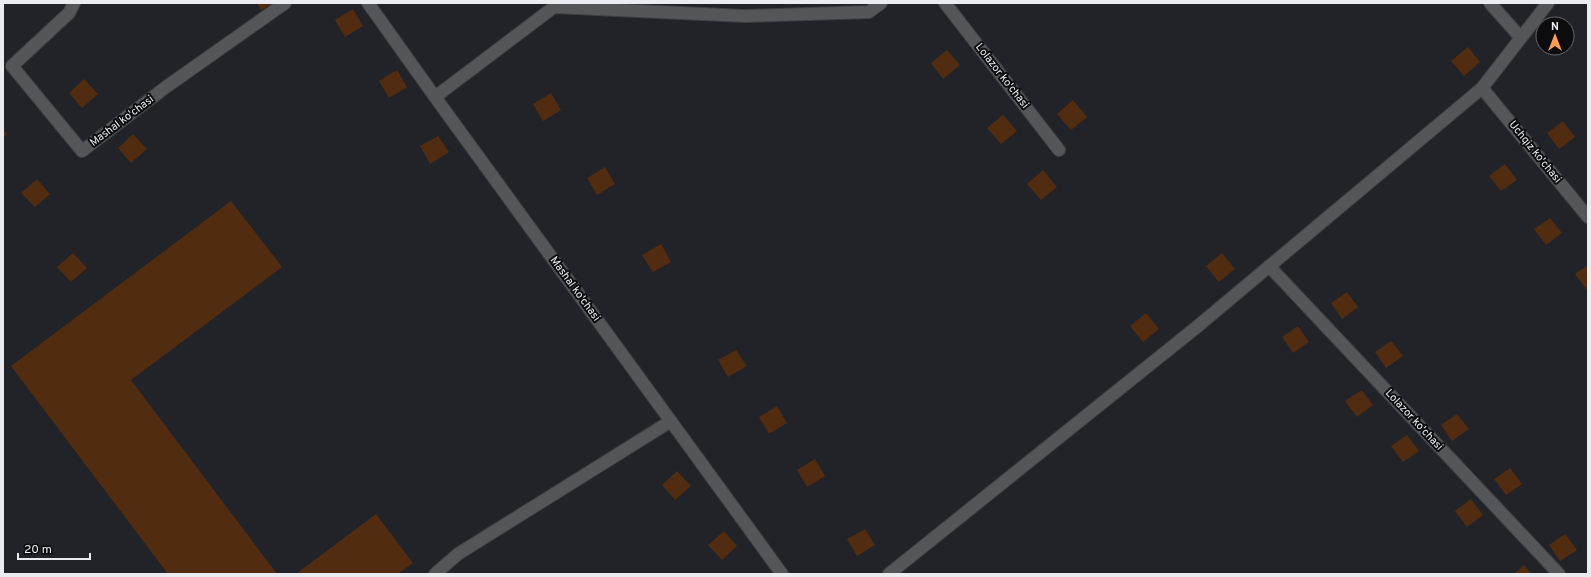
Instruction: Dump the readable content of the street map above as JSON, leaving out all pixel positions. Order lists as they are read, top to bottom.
{
  "streets": {
    "street": ["Lolazor ko'chasi", "Mashal ko'chasi", "Uchqiz ko'chasi"]
  },
  "scale_bar": "20 m",
  "north": "top"
}
